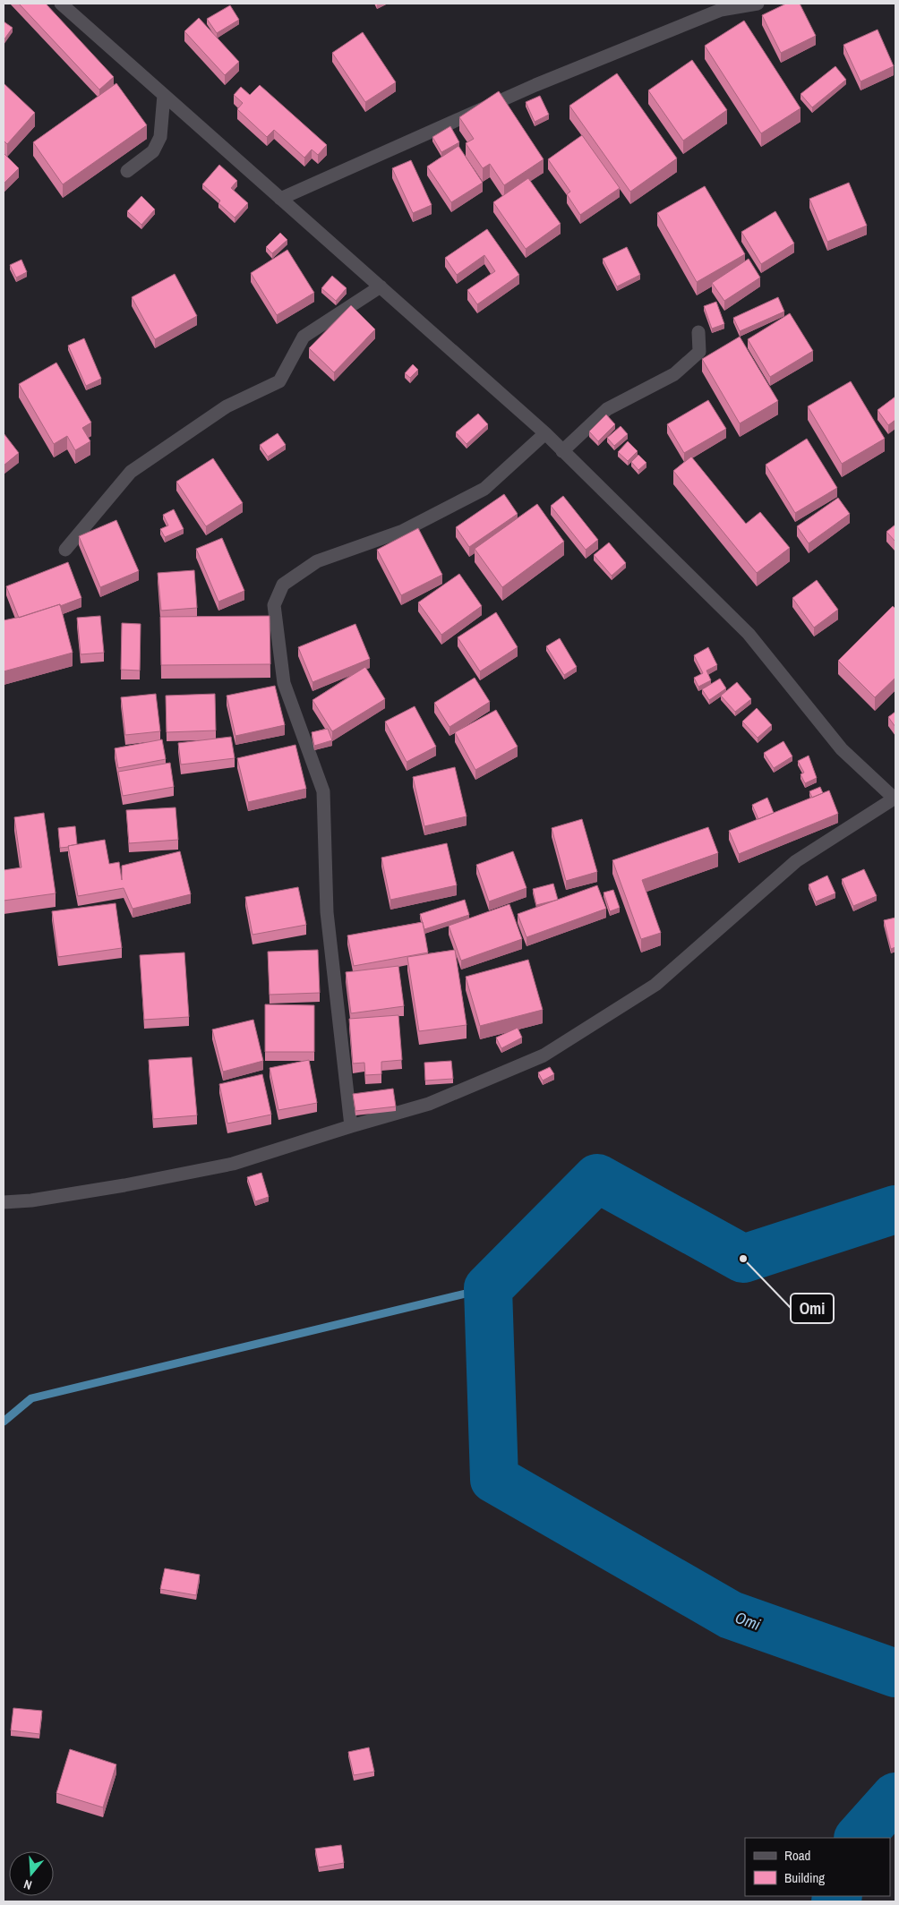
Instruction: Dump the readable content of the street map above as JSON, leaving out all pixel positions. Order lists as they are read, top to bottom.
{
  "water": ["Omi"],
  "places": ["Omi"],
  "legend": ["Road", "Building"],
  "north": "bottom"
}
